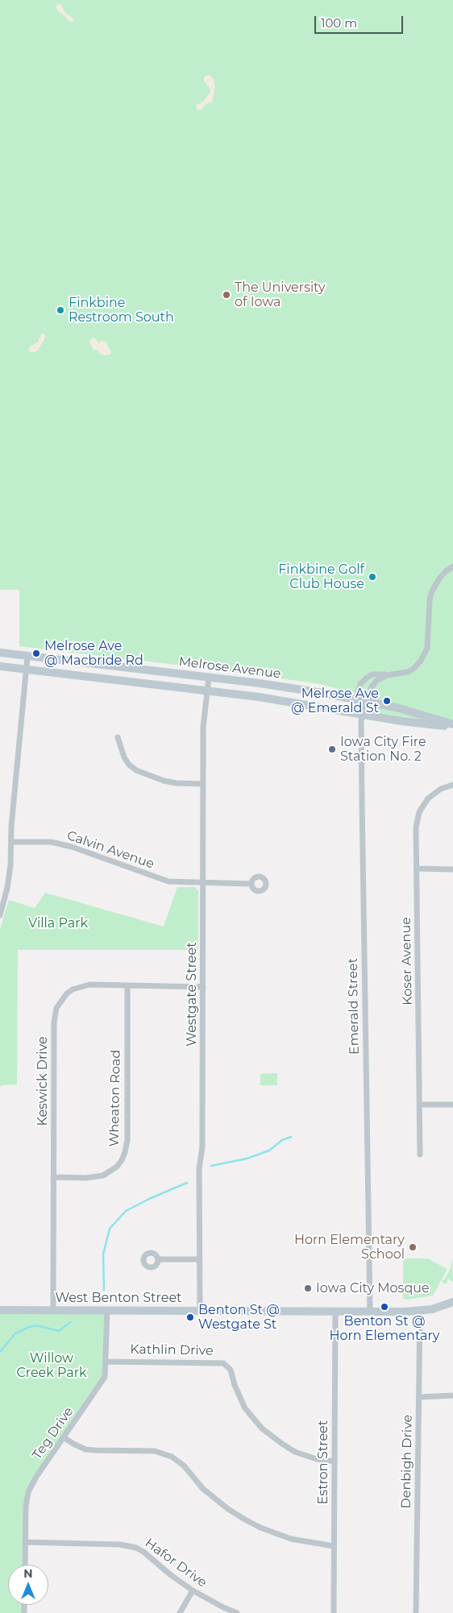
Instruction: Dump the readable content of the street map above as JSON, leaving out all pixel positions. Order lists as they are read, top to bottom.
{
  "streets": {
    "main road": ["Melrose Avenue", "West Benton Street"],
    "street": [
      "Calvin Avenue",
      "Koser Avenue",
      "Westgate Street",
      "Emerald Street",
      "Keswick Drive",
      "Wheaton Road",
      "Kathlin Drive",
      "Teg Drive",
      "Denbigh Drive",
      "Estron Street",
      "Hafor Drive"
    ]
  },
  "crossings": [
    ["Melrose Avenue", "Westgate Street"],
    ["Melrose Avenue", "Emerald Street"],
    ["Calvin Avenue", "Westgate Street"],
    ["Westgate Street", "Keswick Drive"],
    ["Westgate Street", "West Benton Street"],
    ["Emerald Street", "West Benton Street"],
    ["Keswick Drive", "Wheaton Road"],
    ["Keswick Drive", "West Benton Street"],
    ["West Benton Street", "Teg Drive"],
    ["West Benton Street", "Denbigh Drive"],
    ["West Benton Street", "Estron Street"],
    ["Kathlin Drive", "Teg Drive"],
    ["Kathlin Drive", "Estron Street"],
    ["Teg Drive", "Hafor Drive"]
  ],
  "parks": ["Villa Park", "Willow Creek Park"],
  "places": [
    "The University of Iowa",
    "Finkbine Restroom South",
    "Finkbine Golf Club House",
    "Melrose Ave @ Macbride Rd",
    "Melrose Ave @ Emerald St",
    "Iowa City Fire Station No. 2",
    "Horn Elementary School",
    "Iowa City Mosque",
    "Benton St @ Horn Elementary",
    "Benton St @ Westgate St"
  ],
  "scale_bar": "100 m",
  "north": "top"
}
